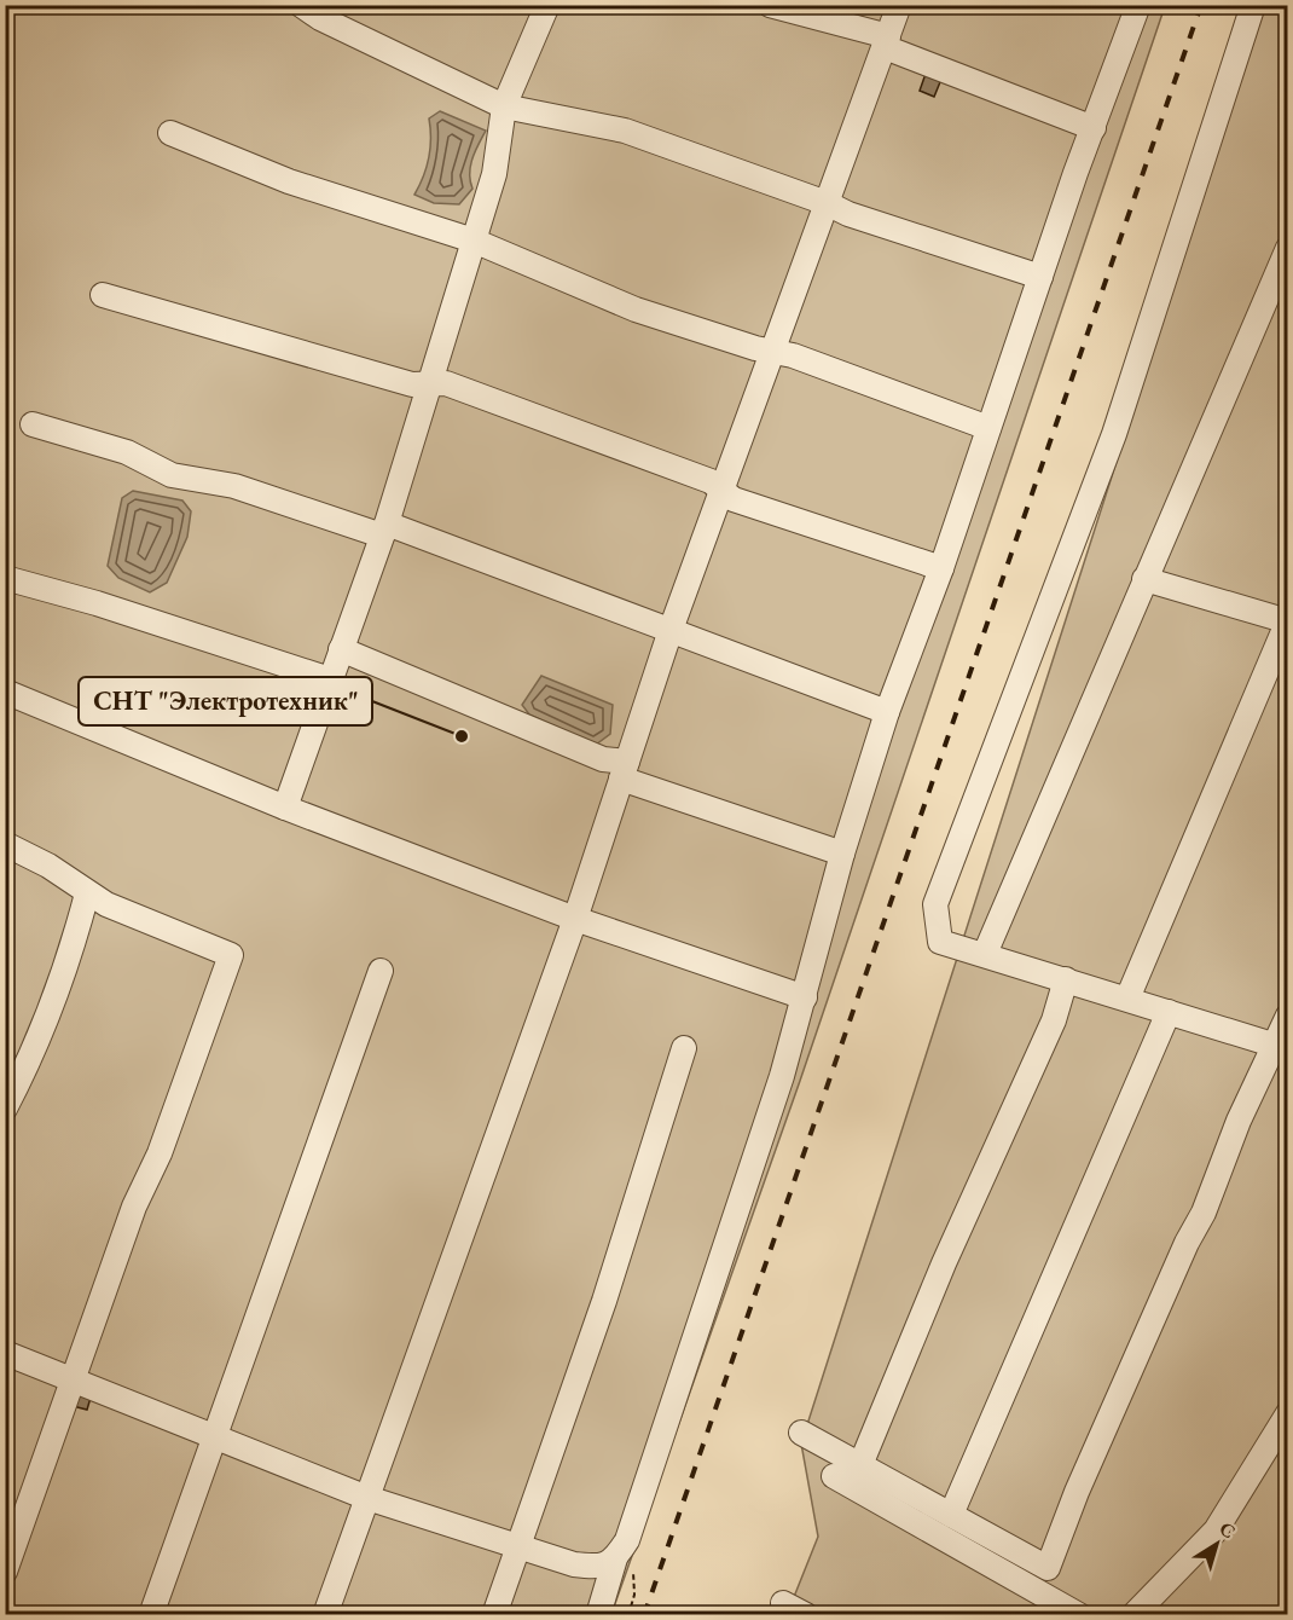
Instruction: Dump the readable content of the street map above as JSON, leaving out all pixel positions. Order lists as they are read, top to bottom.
{
  "places": ["СНТ \"Электротехник\""],
  "north": "top right"
}
